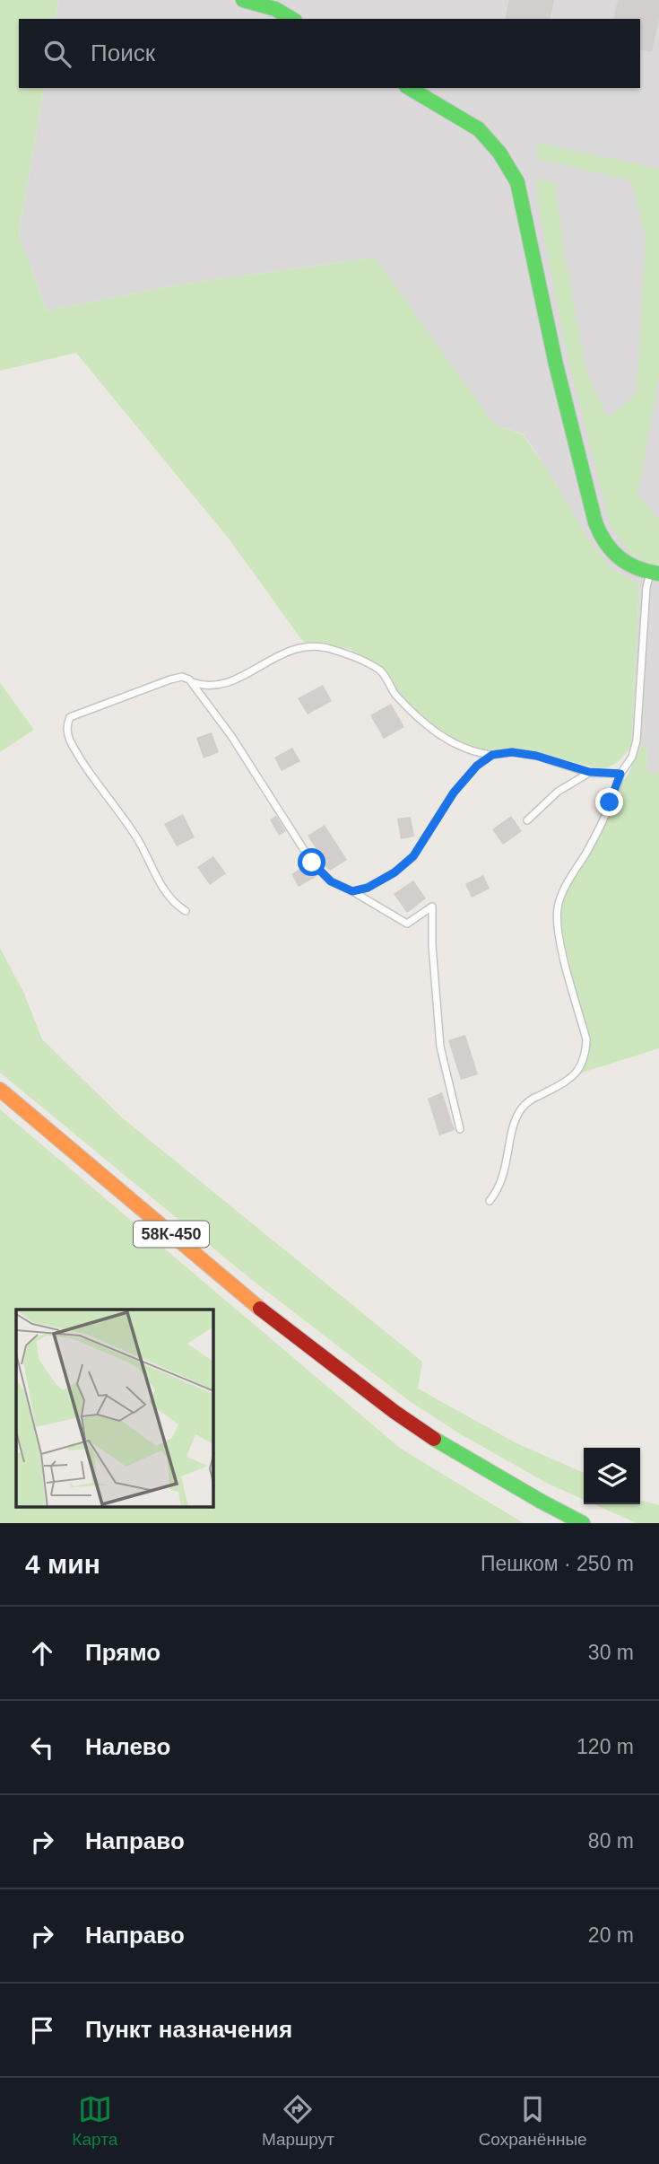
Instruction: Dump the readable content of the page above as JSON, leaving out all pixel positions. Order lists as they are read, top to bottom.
{
  "streets": {
    "main road": ["58К-450"]
  },
  "page": {
    "search": "Поиск",
    "heading": ["4 мин", "Пешком · 250 m"],
    "list": [
      ["Прямо", "30 m"],
      ["Налево", "120 m"],
      ["Направо", "80 m"],
      ["Направо", "20 m"],
      "Пункт назначения"
    ],
    "nav": ["Карта", "Маршрут", "Сохранённые"]
  }
}
